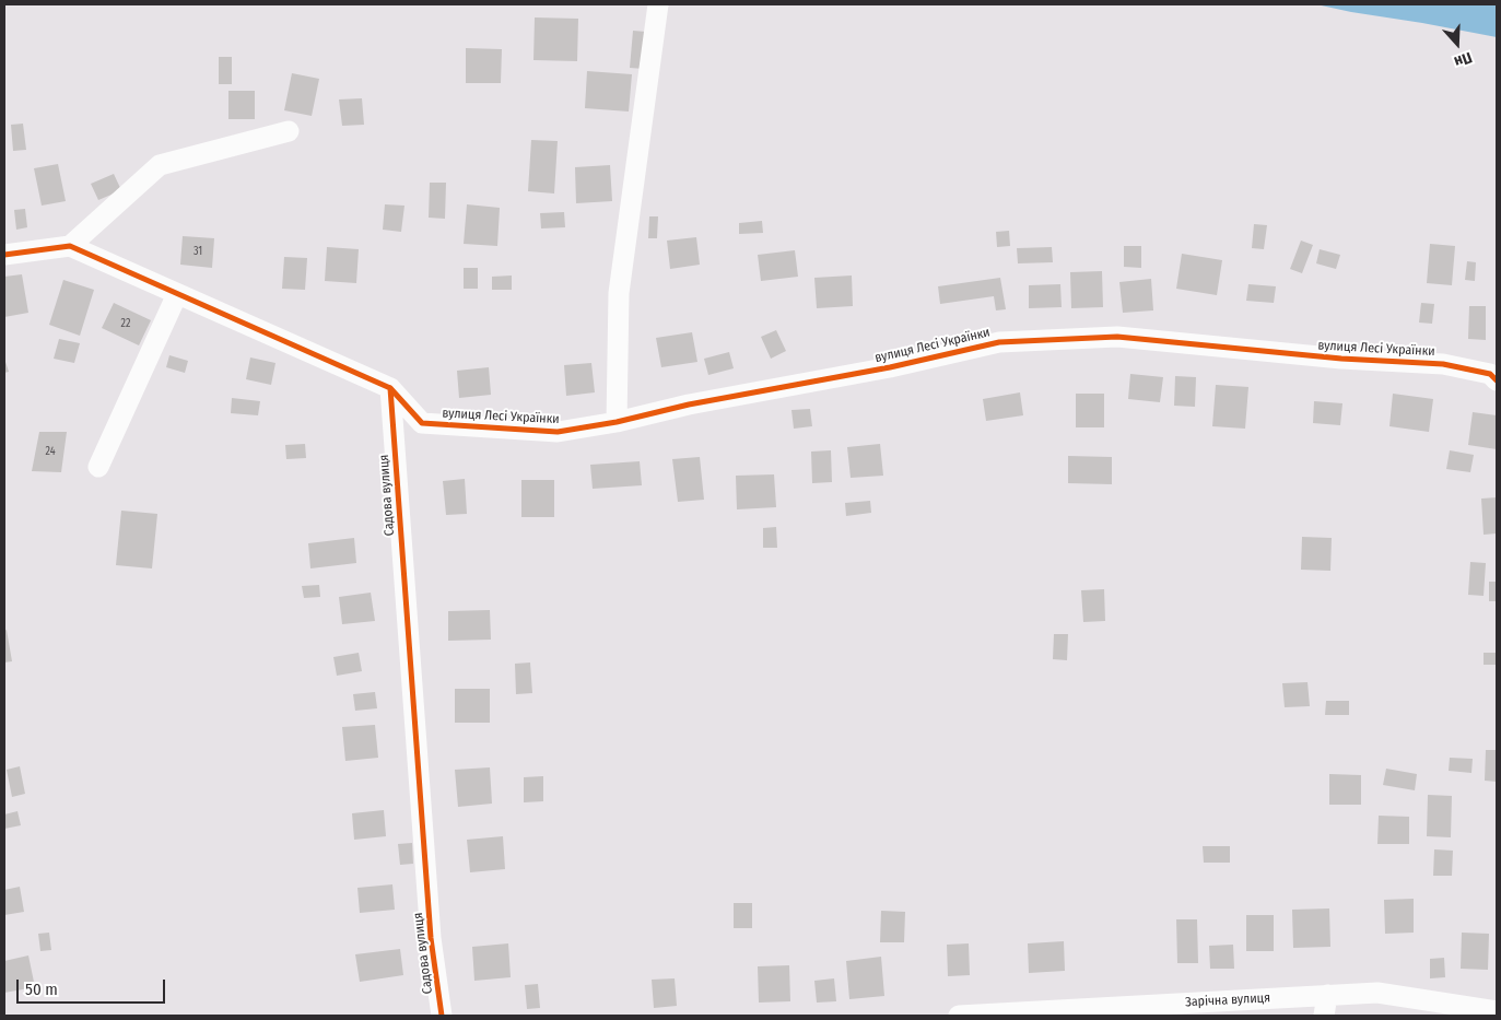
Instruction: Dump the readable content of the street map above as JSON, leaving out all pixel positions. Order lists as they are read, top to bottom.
{
  "streets": {
    "street": ["вулиця Лесі Українки", "Садова вулиця", "Зарічна вулиця"]
  },
  "crossings": [
    ["вулиця Лесі Українки", "Садова вулиця"]
  ],
  "house_numbers": ["31", "22", "24"],
  "scale_bar": "50 m",
  "north": "bottom"
}
